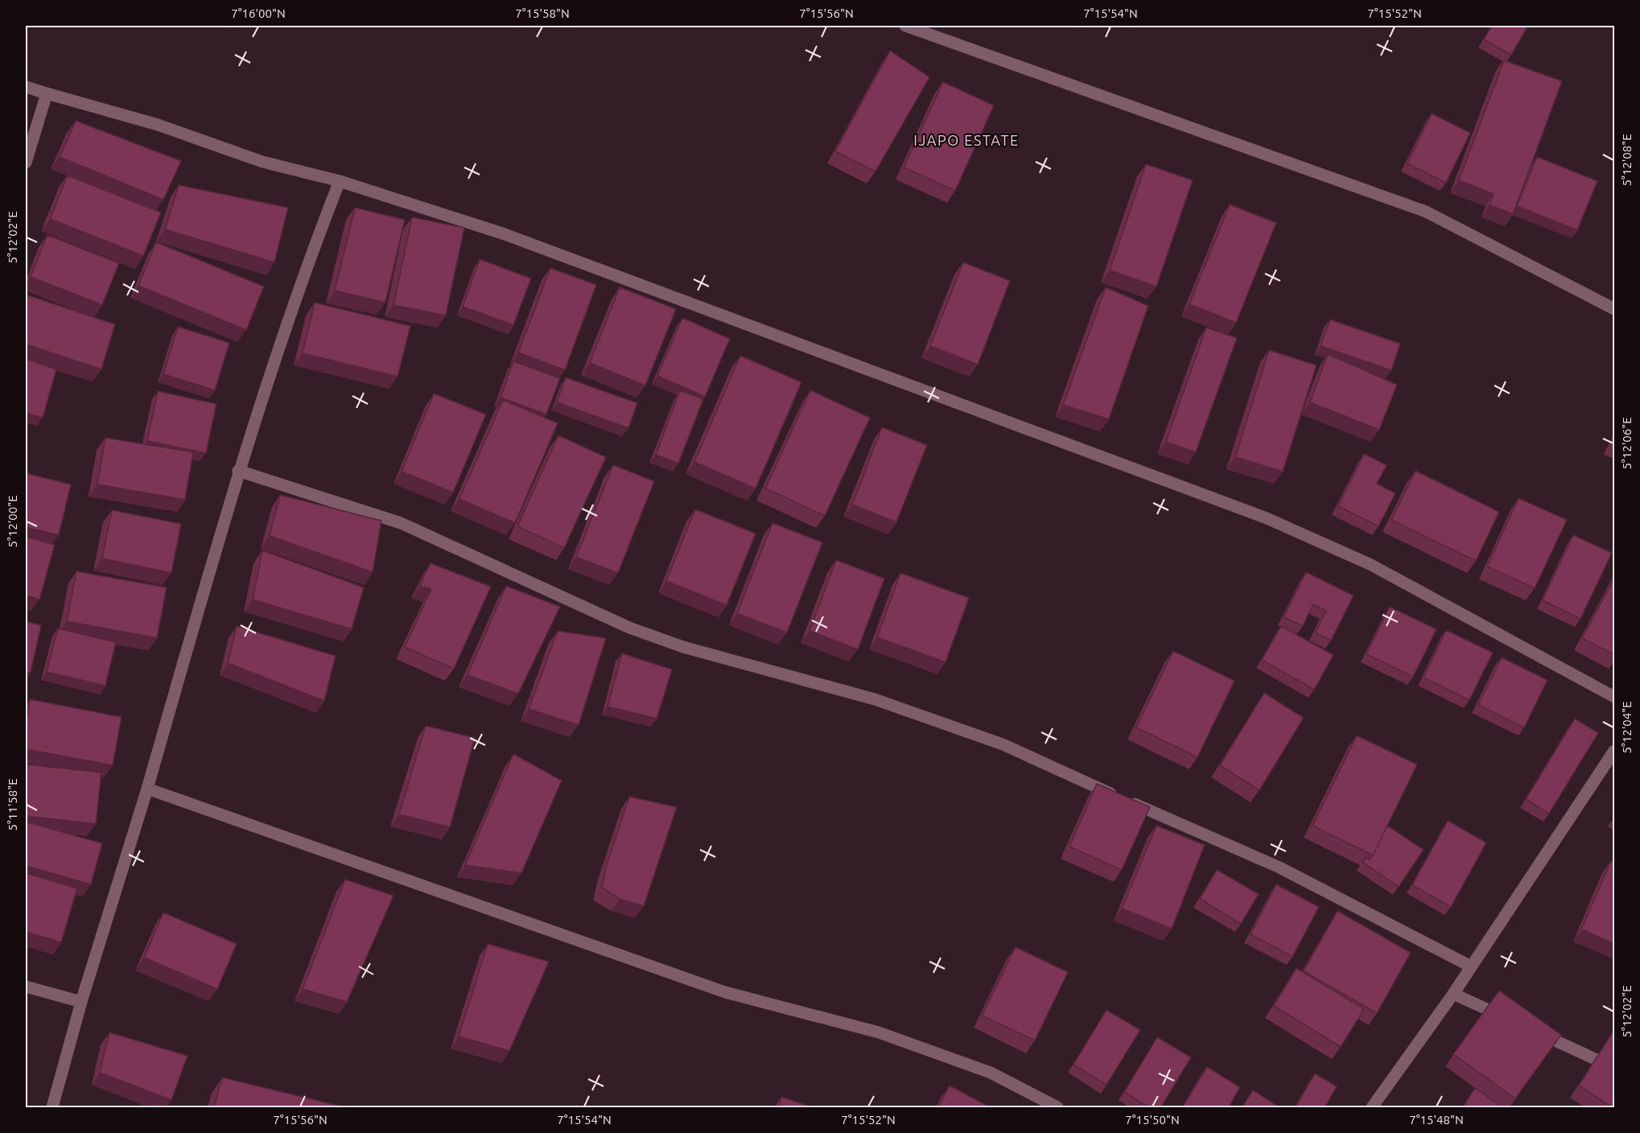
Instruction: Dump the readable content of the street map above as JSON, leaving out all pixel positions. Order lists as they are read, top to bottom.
{
  "districts": ["IJAPO ESTATE"],
  "coordinates": [
    "7°16'00\"N",
    "7°15'58\"N",
    "7°15'56\"N",
    "7°15'54\"N",
    "7°15'52\"N",
    "5°12'08\"E",
    "5°12'02\"E",
    "5°12'06\"E",
    "5°12'00\"E",
    "5°12'04\"E",
    "5°11'58\"E",
    "7°15'50\"N",
    "7°15'48\"N"
  ]
}
